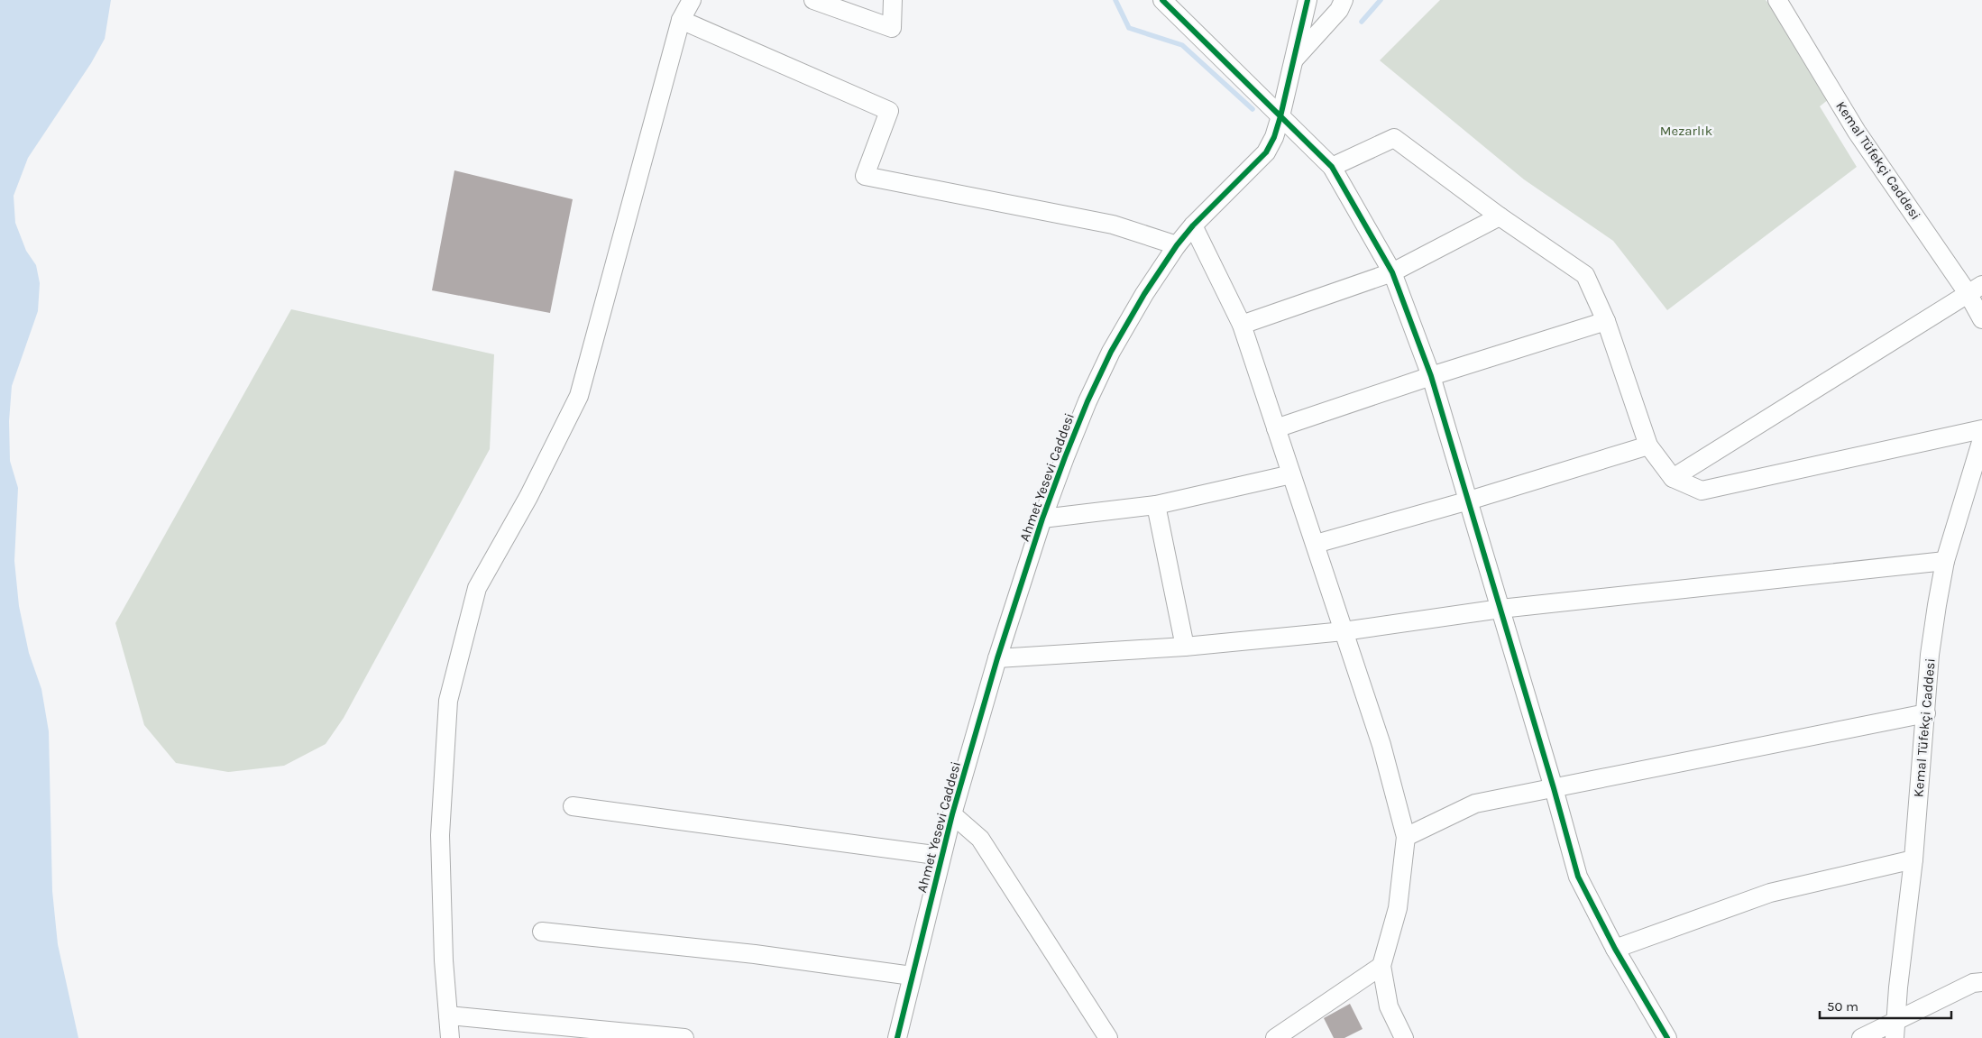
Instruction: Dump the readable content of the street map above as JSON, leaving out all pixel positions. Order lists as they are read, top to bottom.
{
  "streets": {
    "street": ["Kemal Tüfekçi Caddesi", "Ahmet Yesevi Caddesi"]
  },
  "parks": ["Mezarlık"],
  "scale_bar": "50 m"
}
